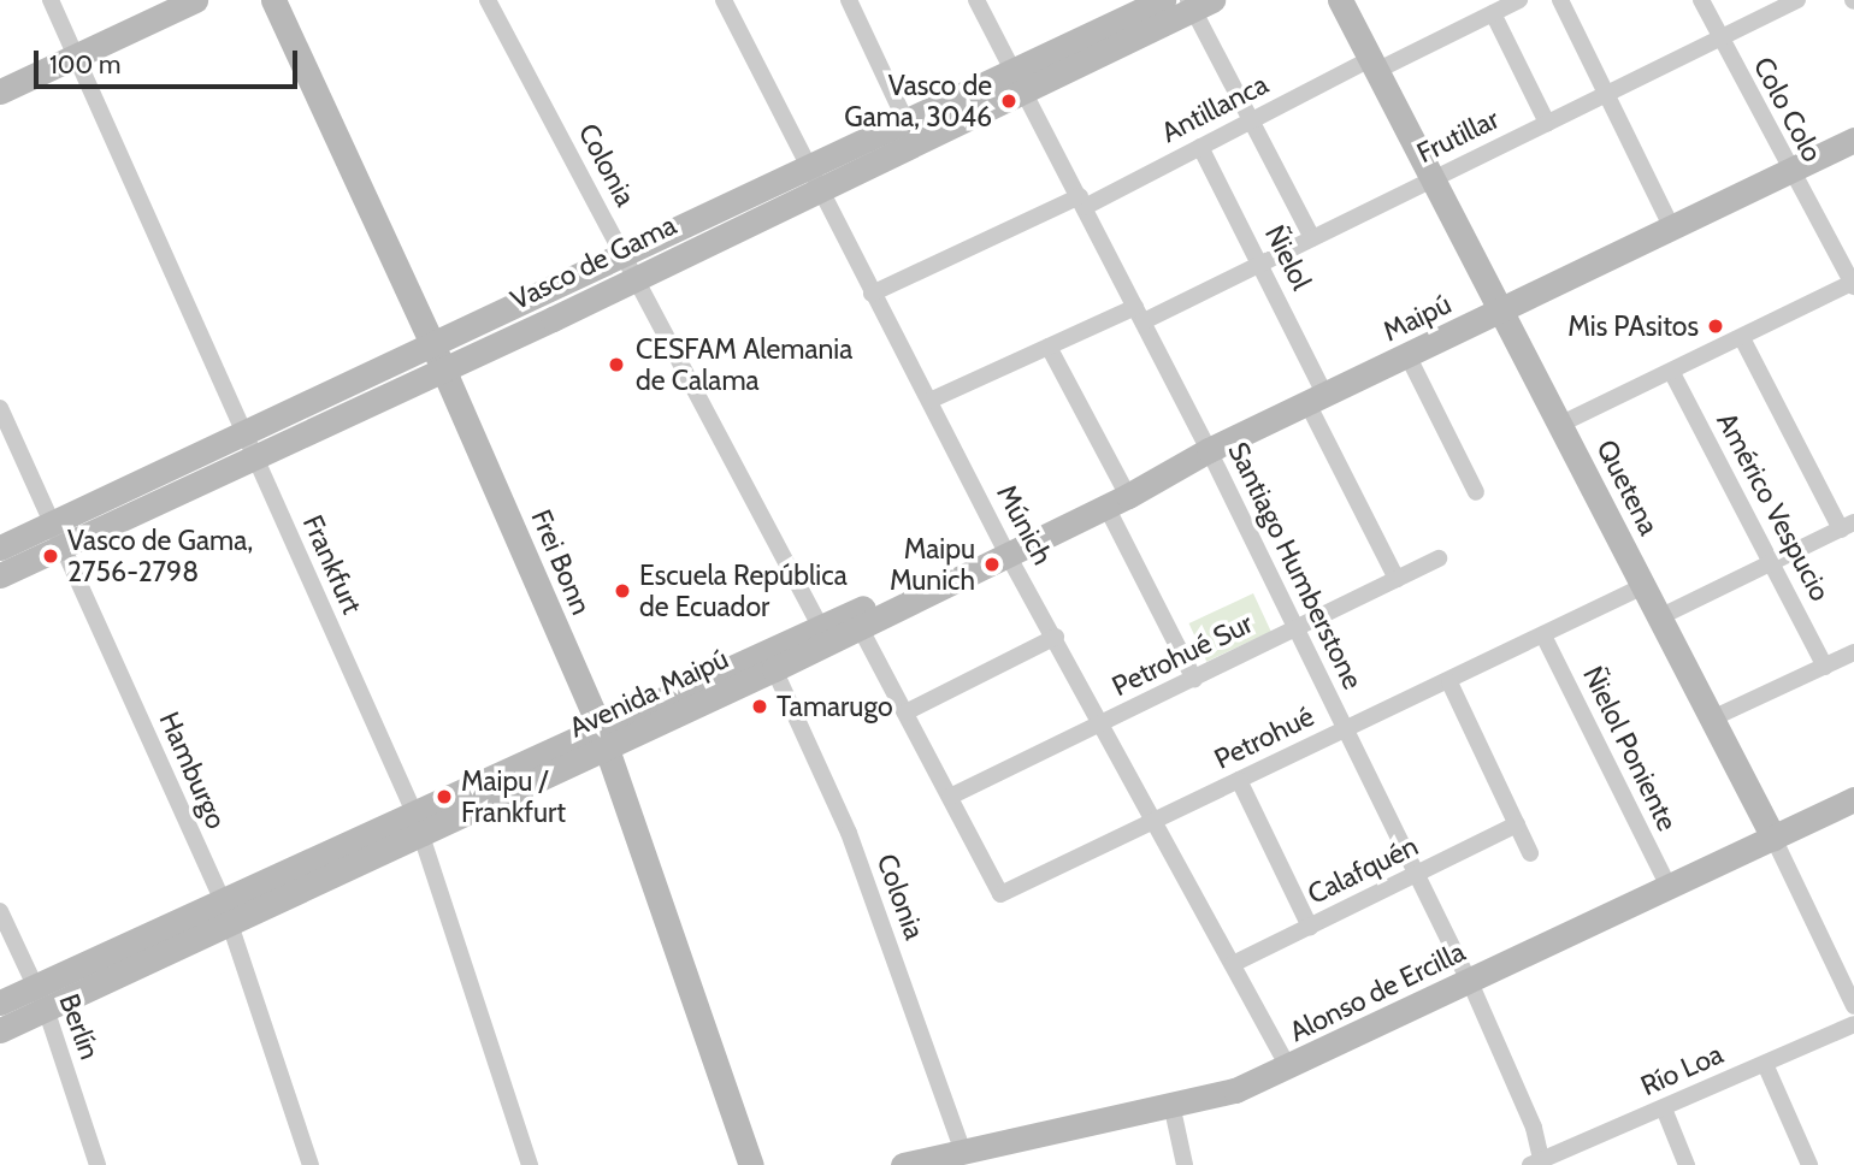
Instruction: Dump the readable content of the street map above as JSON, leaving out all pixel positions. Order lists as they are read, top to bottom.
{
  "streets": {
    "street": [
      "Antillanca",
      "Colo Colo",
      "Frutillar",
      "Colonia",
      "Ñielol",
      "Vasco de Gama",
      "Maipú",
      "Quetena",
      "Américo Vespucio",
      "Múnich",
      "Frei Bonn",
      "Frankfurt",
      "Santiago Humberstone",
      "Petrohué Sur",
      "Avenida Maipú",
      "Petrohué",
      "Ñielol Poniente",
      "Hamburgo",
      "Calafquén",
      "Alonso de Ercilla",
      "Berlín",
      "Río Loa"
    ]
  },
  "crossings": [
    ["Antillanca", "Ñielol"],
    ["Antillanca", "Quetena"],
    ["Antillanca", "Múnich"],
    ["Antillanca", "Santiago Humberstone"],
    ["Colo Colo", "Frutillar"],
    ["Colo Colo", "Maipú"],
    ["Frutillar", "Ñielol"],
    ["Frutillar", "Quetena"],
    ["Frutillar", "Múnich"],
    ["Frutillar", "Santiago Humberstone"],
    ["Colonia", "Vasco de Gama"],
    ["Colonia", "Avenida Maipú"],
    ["Colonia", "Alonso de Ercilla"],
    ["Ñielol", "Vasco de Gama"],
    ["Ñielol", "Maipú"],
    ["Ñielol", "Petrohué Sur"],
    ["Vasco de Gama", "Múnich"],
    ["Vasco de Gama", "Frei Bonn"],
    ["Vasco de Gama", "Frankfurt"],
    ["Vasco de Gama", "Santiago Humberstone"],
    ["Vasco de Gama", "Hamburgo"],
    ["Maipú", "Quetena"],
    ["Maipú", "Múnich"],
    ["Maipú", "Santiago Humberstone"],
    ["Maipú", "Avenida Maipú"],
    ["Quetena", "Petrohué"],
    ["Quetena", "Alonso de Ercilla"],
    ["Múnich", "Petrohué Sur"],
    ["Múnich", "Avenida Maipú"],
    ["Múnich", "Petrohué"],
    ["Múnich", "Calafquén"],
    ["Múnich", "Alonso de Ercilla"],
    ["Frei Bonn", "Avenida Maipú"],
    ["Frankfurt", "Avenida Maipú"],
    ["Santiago Humberstone", "Petrohué Sur"],
    ["Santiago Humberstone", "Petrohué"],
    ["Santiago Humberstone", "Calafquén"],
    ["Santiago Humberstone", "Alonso de Ercilla"],
    ["Santiago Humberstone", "Río Loa"],
    ["Petrohué Sur", "Petrohué"],
    ["Avenida Maipú", "Hamburgo"],
    ["Avenida Maipú", "Berlín"],
    ["Petrohué", "Ñielol Poniente"],
    ["Ñielol Poniente", "Alonso de Ercilla"]
  ],
  "places": [
    "Vasco de Gama, 3046",
    "Mis PAsitos",
    "CESFAM Alemania de Calama",
    "Vasco de Gama, 2756-2798",
    "Maipu Munich",
    "Escuela República de Ecuador",
    "Tamarugo",
    "Maipu / Frankfurt"
  ],
  "scale_bar": "100 m"
}
